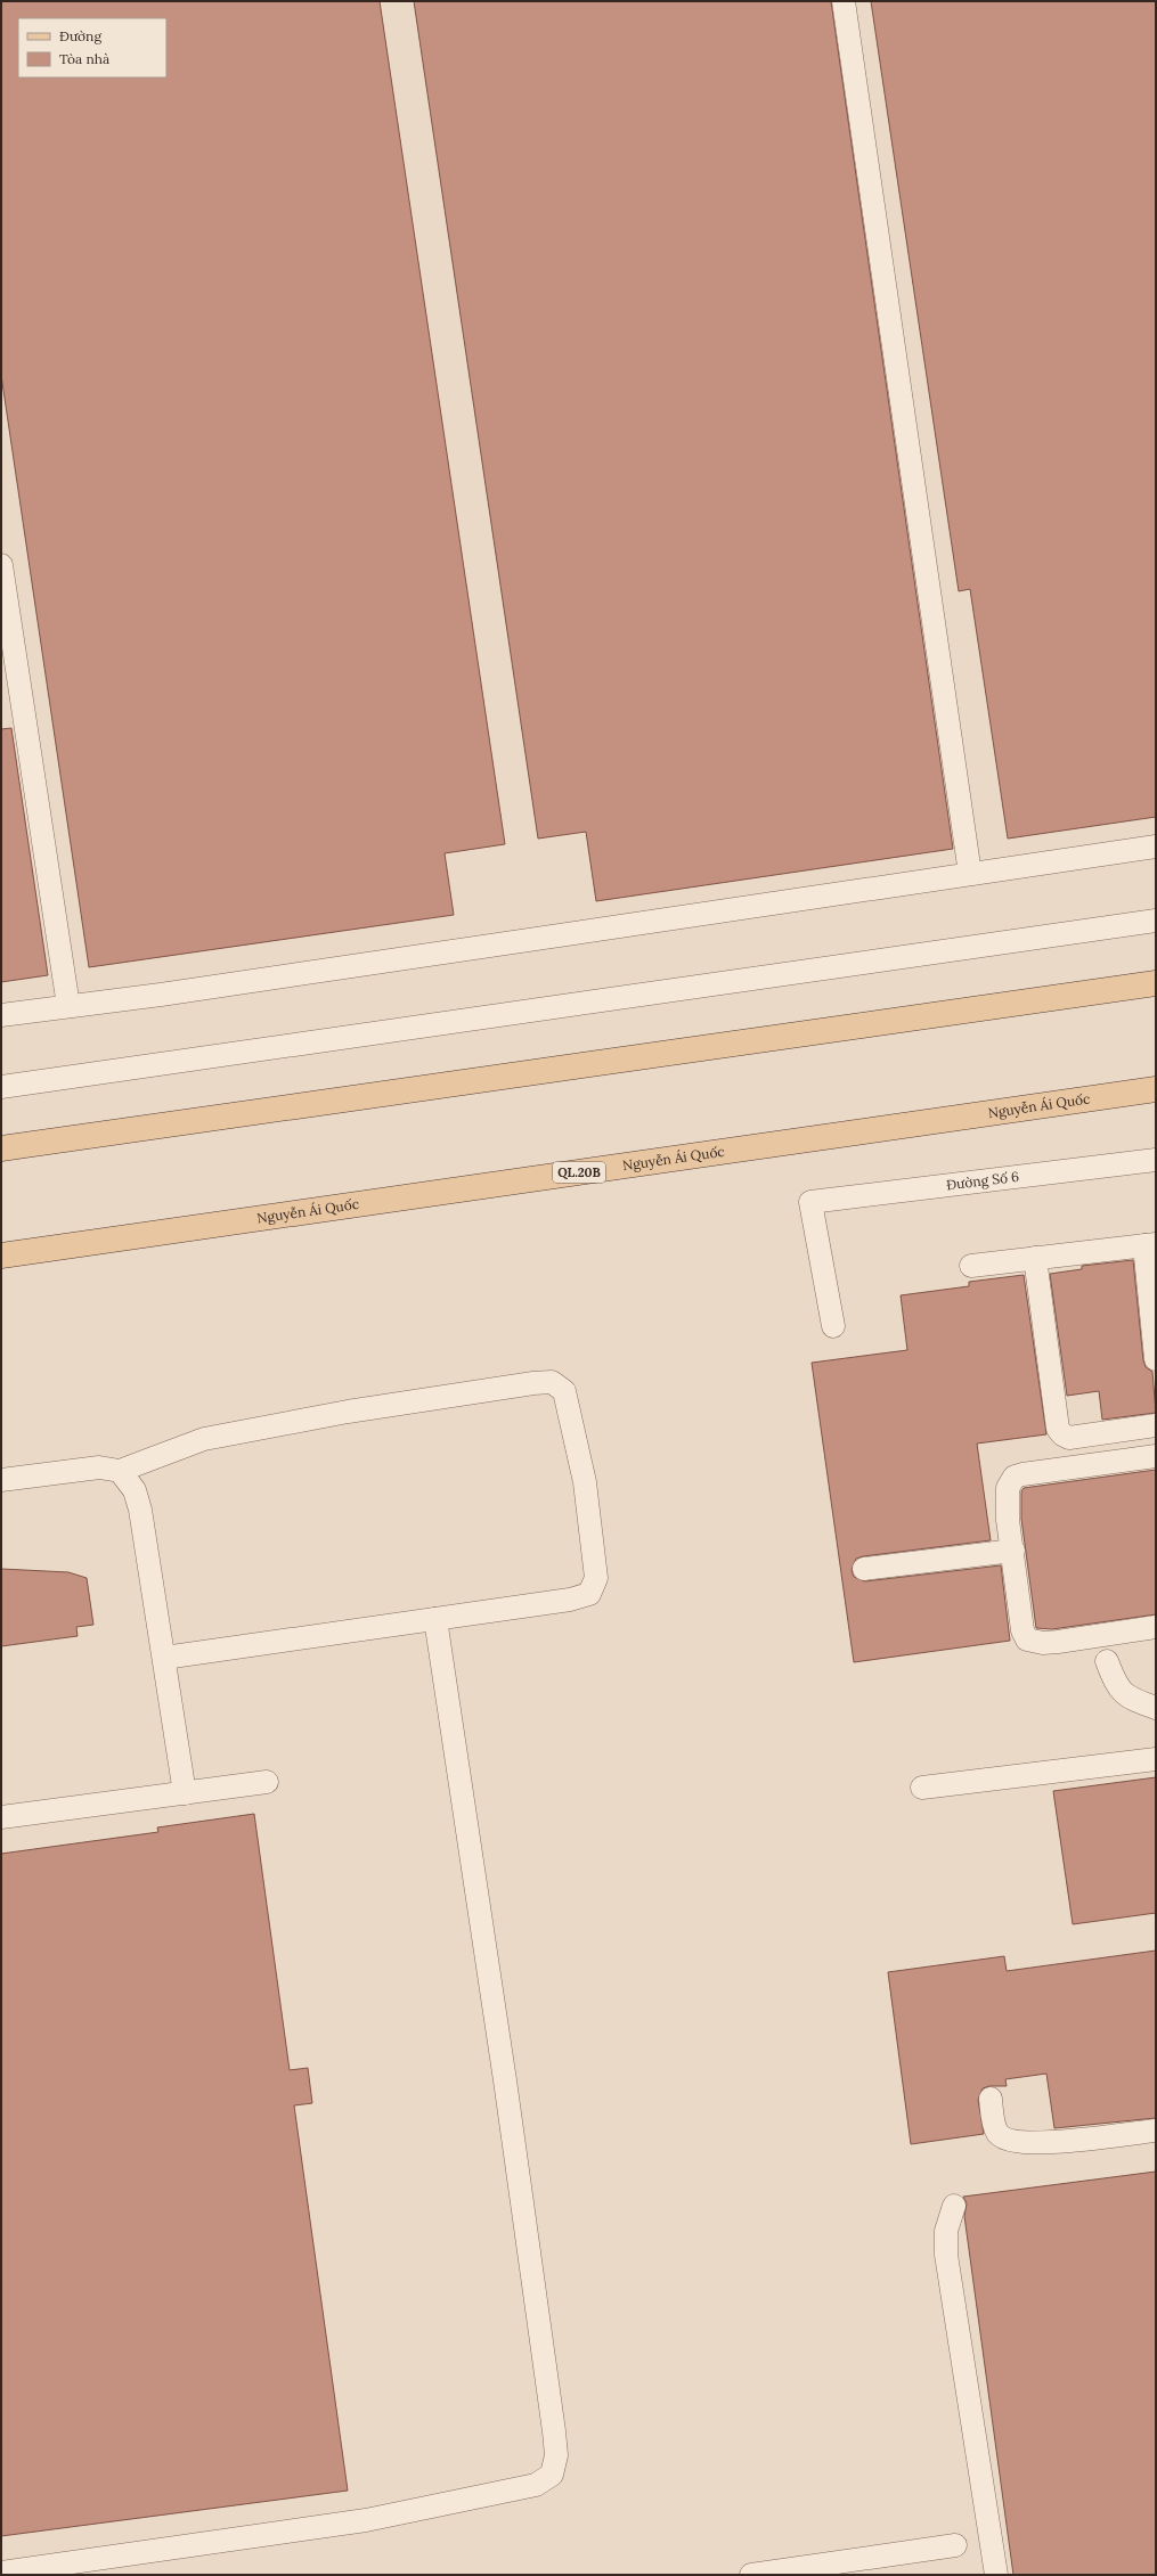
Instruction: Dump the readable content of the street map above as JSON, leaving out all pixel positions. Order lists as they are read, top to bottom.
{
  "streets": {
    "main road": ["Nguyễn Ái Quốc", "QL.20B"],
    "street": ["Đường Số 6"]
  },
  "legend": ["Đường", "Tòa nhà"]
}
